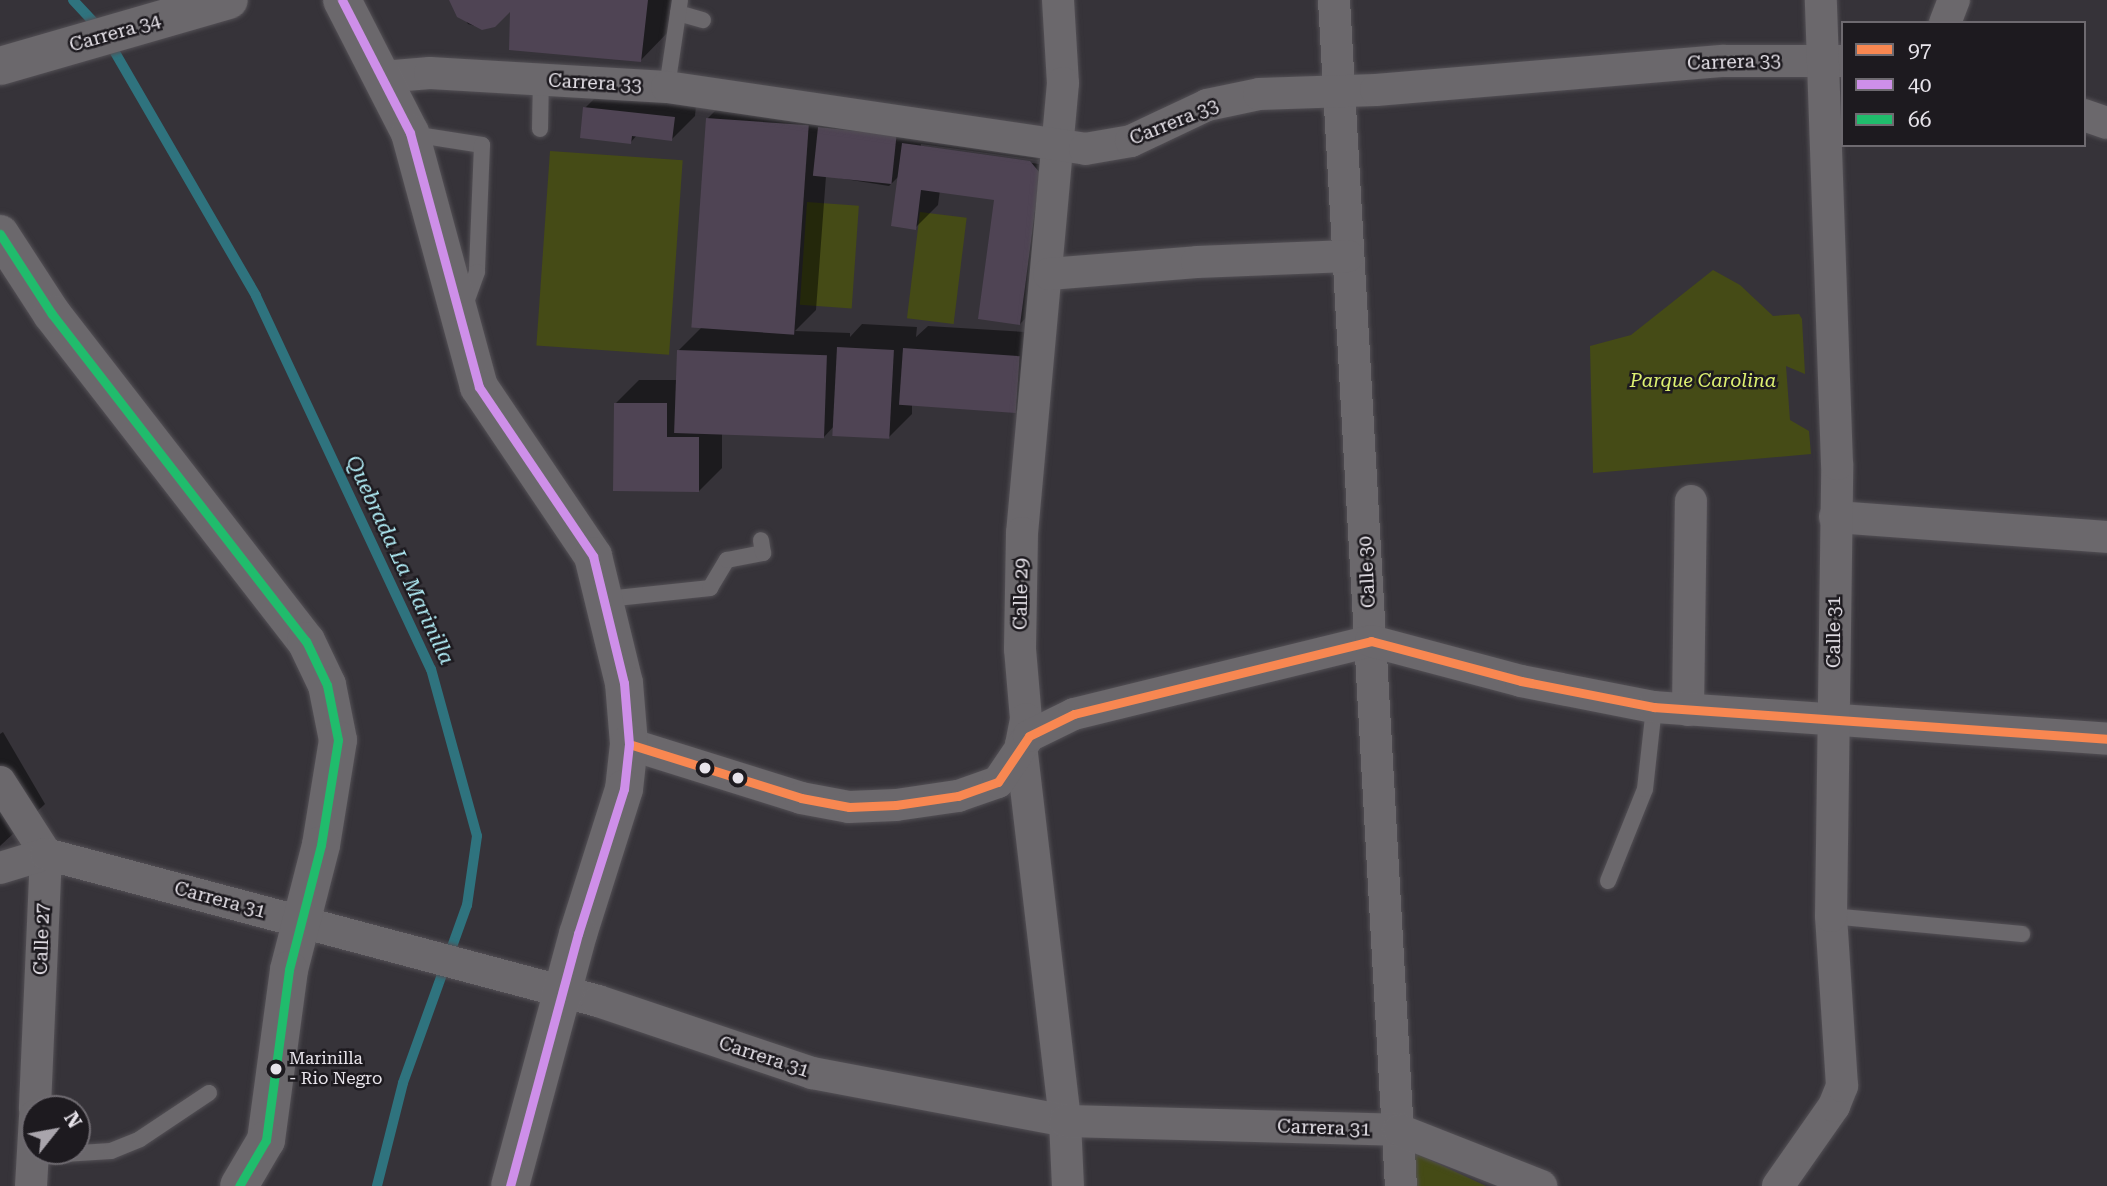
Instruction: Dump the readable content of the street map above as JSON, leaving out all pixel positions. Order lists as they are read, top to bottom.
{
  "streets": {
    "main road": ["Carrera 34"],
    "street": [
      "Carrera 33",
      "Calle 30",
      "Calle 29",
      "Calle 31",
      "Carrera 31",
      "Calle 27"
    ]
  },
  "crossings": [
    ["Carrera 33", "Calle 30"],
    ["Carrera 33", "Calle 29"],
    ["Carrera 33", "Calle 31"],
    ["Calle 30", "Carrera 31"],
    ["Calle 29", "Carrera 31"],
    ["Carrera 31", "Calle 27"]
  ],
  "water": ["Quebrada La Marinilla"],
  "parks": ["Parque Carolina"],
  "places": ["Marinilla - Rio Negro"],
  "lines": ["transit line 40", "transit line 66", "transit line 97"],
  "legend": ["97", "40", "66"],
  "north": "top right"
}
